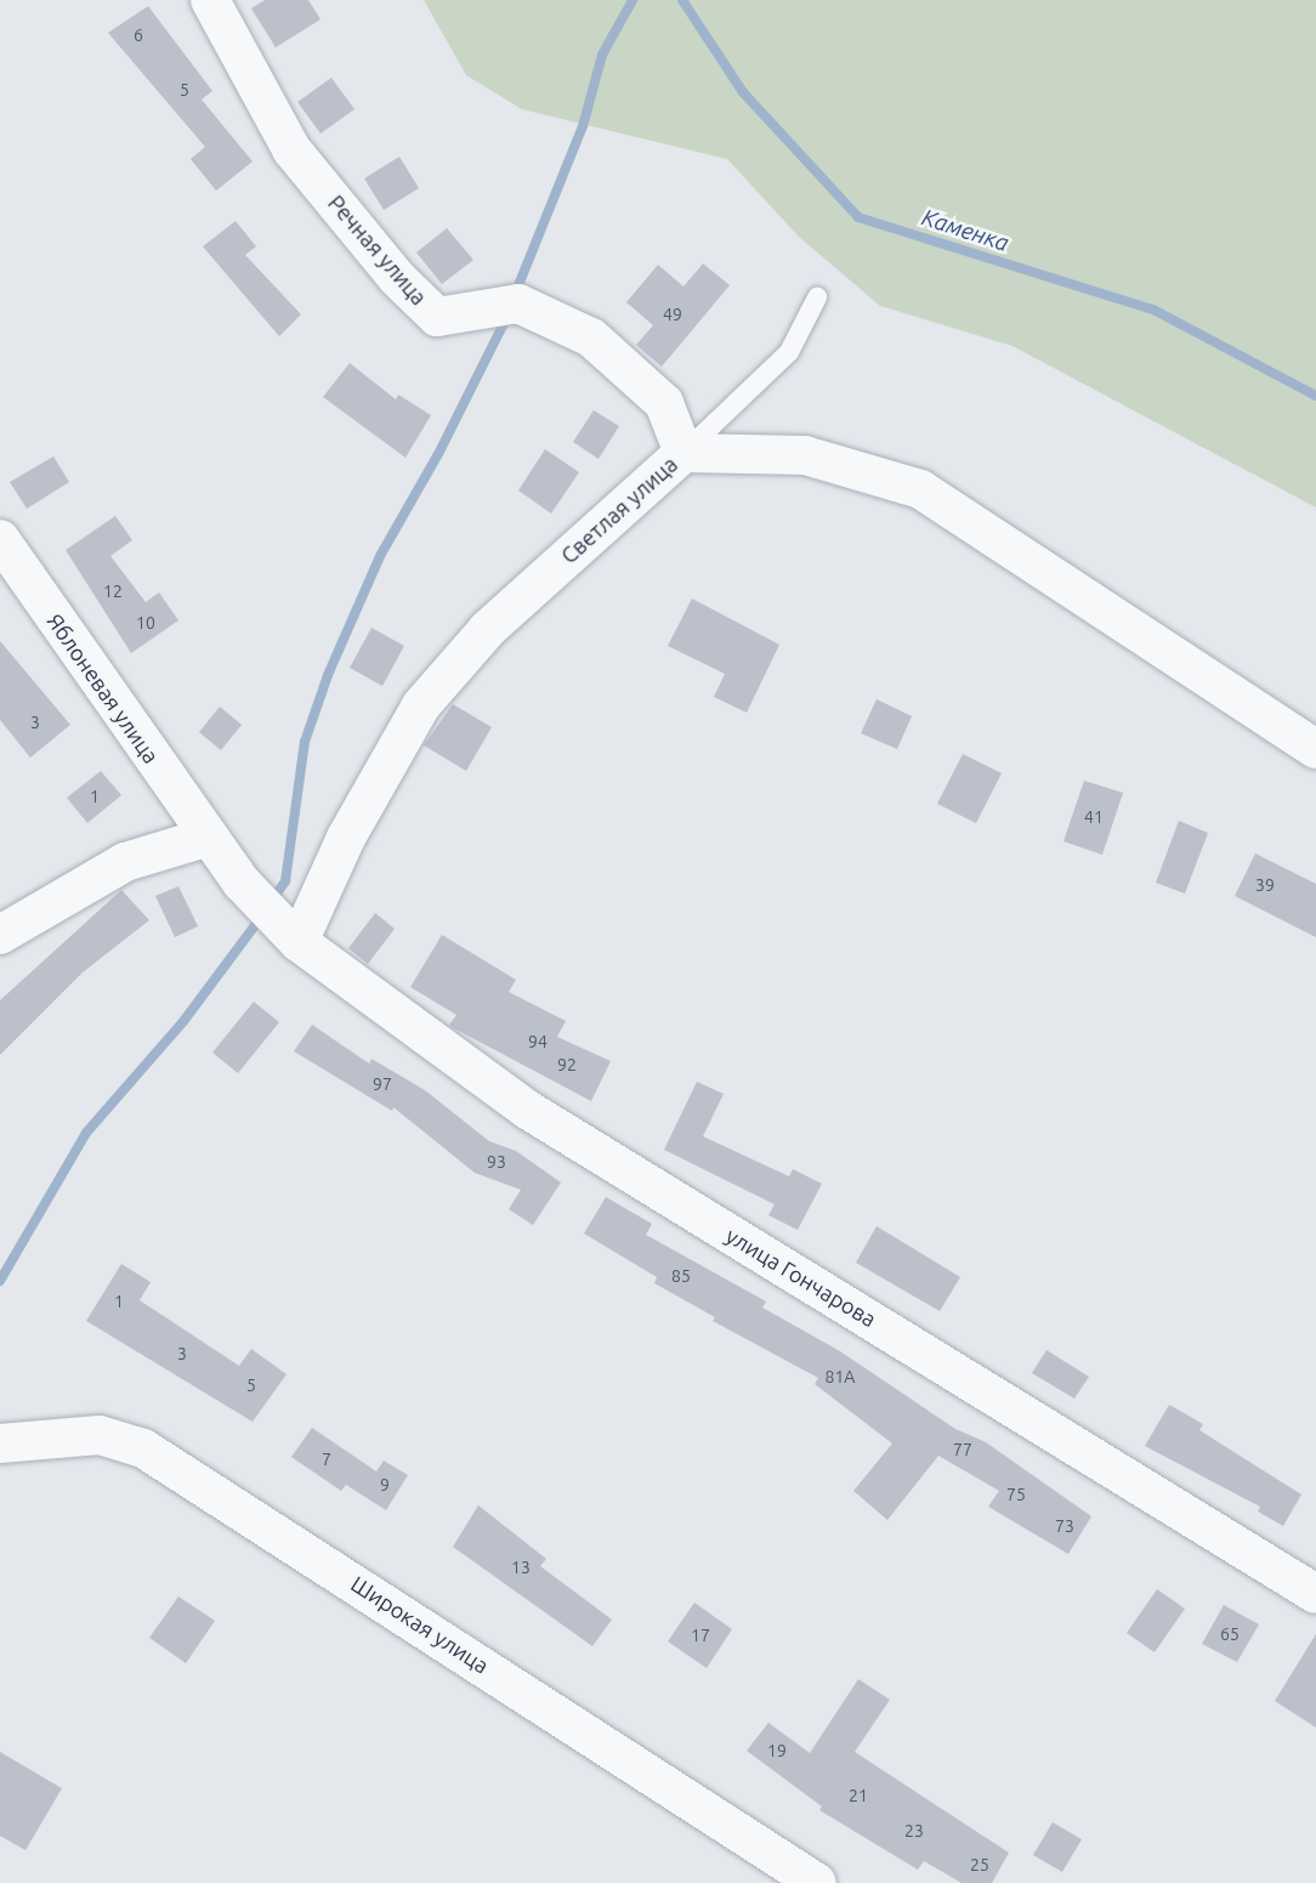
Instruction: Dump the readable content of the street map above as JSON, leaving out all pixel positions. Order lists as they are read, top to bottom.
{
  "streets": {
    "street": [
      "Речная улица",
      "Светлая улица",
      "Яблоневая улица",
      "улица Гончарова",
      "Широкая улица"
    ]
  },
  "crossings": [
    ["Речная улица", "Светлая улица"],
    ["Светлая улица", "улица Гончарова"],
    ["Яблоневая улица", "улица Гончарова"]
  ],
  "water": ["Каменка"],
  "house_numbers": [
    "6",
    "5",
    "49",
    "12",
    "10",
    "3",
    "1",
    "41",
    "39",
    "94",
    "92",
    "97",
    "93",
    "85",
    "1",
    "3",
    "81А",
    "5",
    "77",
    "7",
    "9",
    "75",
    "73",
    "13",
    "65",
    "17",
    "19",
    "21",
    "23",
    "25"
  ]
}
